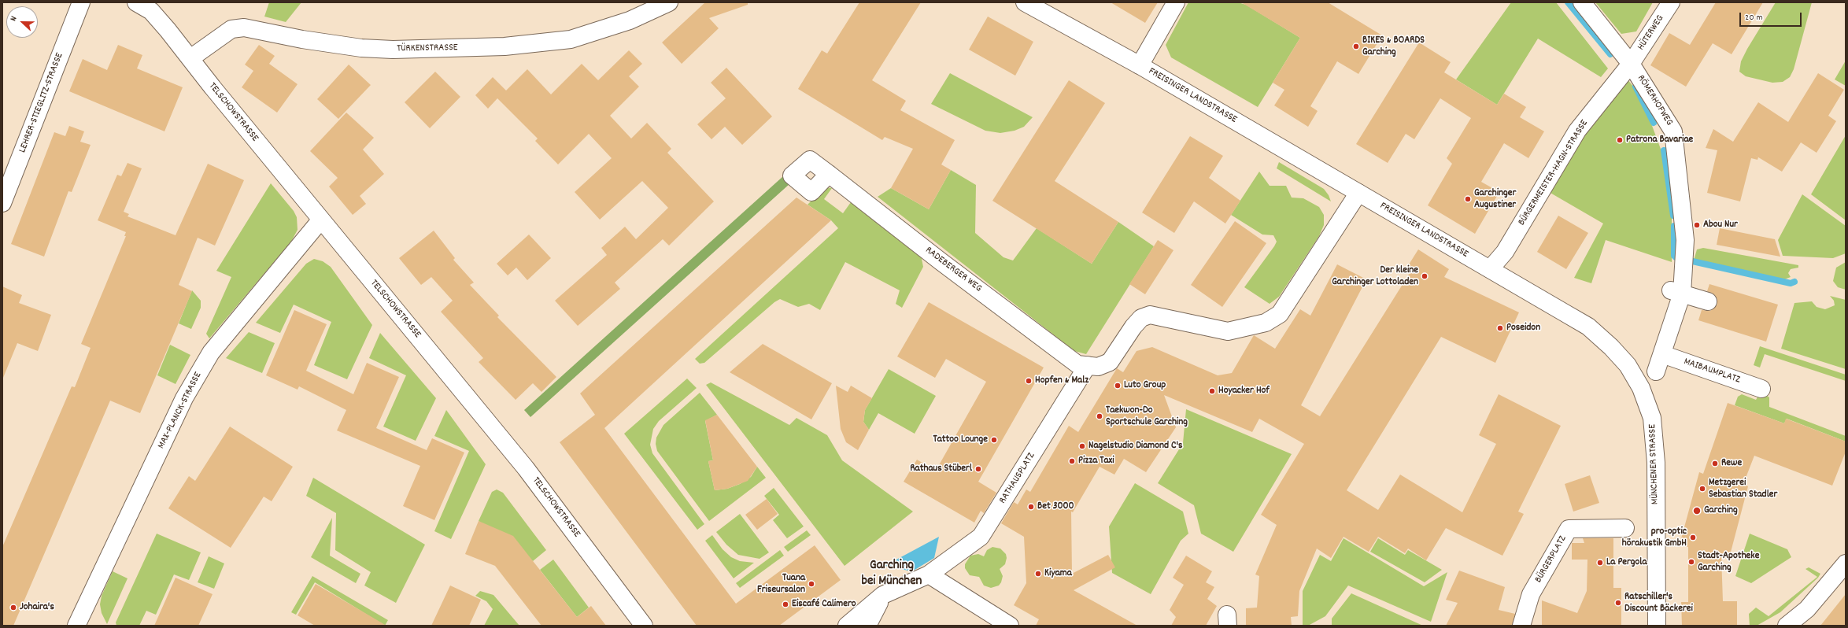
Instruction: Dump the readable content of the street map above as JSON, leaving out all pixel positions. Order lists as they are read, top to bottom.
{
  "streets": {
    "street": [
      "HÜTERWEG",
      "TÜRKENSTRASSE",
      "FREISINGER LANDSTRASSE",
      "RÖMERHOFWEG",
      "LEHRER-STIEGLITZ-STRASSE",
      "TELSCHOWSTRASSE",
      "BÜRGERMEISTER-HAGN-STRASSE",
      "RADEBERGER WEG",
      "MAIBAUMPLATZ",
      "MAX-PLANCK-STRASSE",
      "MÜNCHENER STRASSE",
      "RATHAUSPLATZ",
      "BÜRGERPLATZ"
    ]
  },
  "crossings": [
    ["HÜTERWEG", "RÖMERHOFWEG"],
    ["HÜTERWEG", "BÜRGERMEISTER-HAGN-STRASSE"],
    ["TÜRKENSTRASSE", "TELSCHOWSTRASSE"],
    ["FREISINGER LANDSTRASSE", "BÜRGERMEISTER-HAGN-STRASSE"],
    ["FREISINGER LANDSTRASSE", "MÜNCHENER STRASSE"],
    ["RÖMERHOFWEG", "BÜRGERMEISTER-HAGN-STRASSE"],
    ["TELSCHOWSTRASSE", "MAX-PLANCK-STRASSE"],
    ["BÜRGERMEISTER-HAGN-STRASSE", "MÜNCHENER STRASSE"],
    ["RADEBERGER WEG", "RATHAUSPLATZ"]
  ],
  "districts": ["Garching bei München"],
  "places": [
    "BIKES & BOARDS Garching",
    "Patrona Bavariae",
    "Garchinger Augustiner",
    "Abou Nur",
    "Der kleine Garchinger Lottoladen",
    "Poseidon",
    "Hopfen & Malz",
    "Luto Group",
    "Hoyacker Hof",
    "Taekwon-Do Sportschule Garching",
    "Tattoo Lounge",
    "Nagelstudio Diamond C's",
    "Pizza Taxi",
    "Rewe",
    "Rathaus Stüberl",
    "Metzgerei Sebastian Stadler",
    "Bet 3000",
    "Garching",
    "pro-optic hörakustik GmbH",
    "Stadt-Apotheke Garching",
    "La Pergola",
    "Kiyama",
    "Tuana Friseursalon",
    "Ratschiller's Discount Bäckerei",
    "Eiscafé Calimero",
    "Johaira's"
  ],
  "scale_bar": "20 m",
  "north": "left"
}
